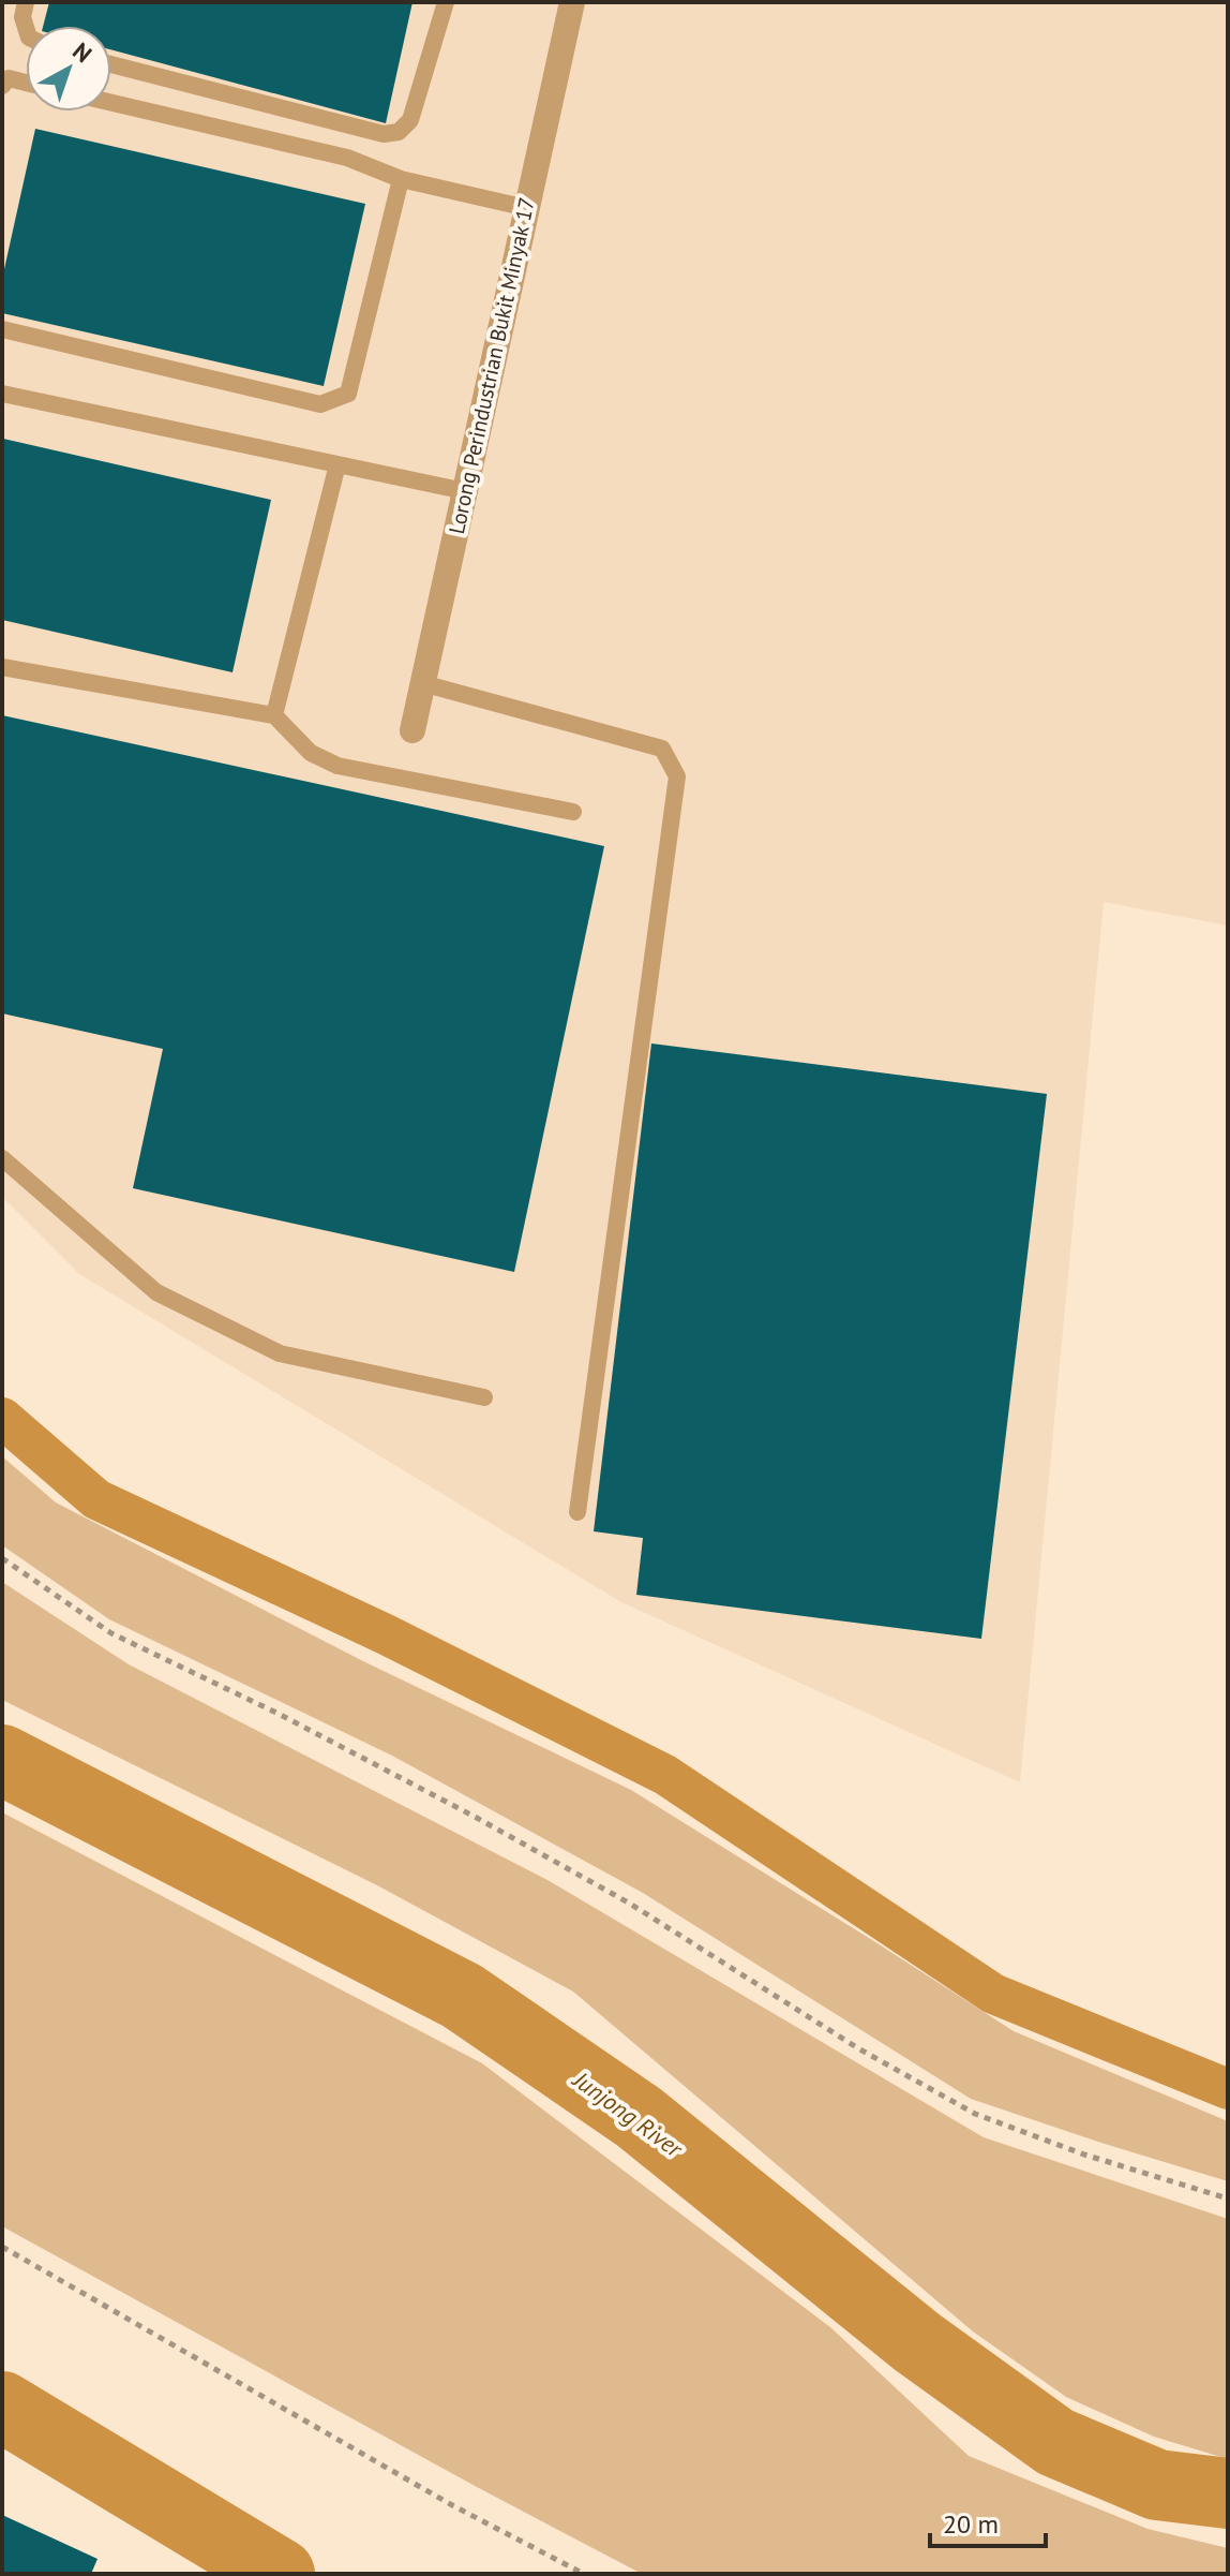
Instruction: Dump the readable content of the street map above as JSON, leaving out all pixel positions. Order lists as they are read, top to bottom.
{
  "streets": {
    "street": ["Lorong Perindustrian Bukit Minyak 17"]
  },
  "water": ["Junjong River"],
  "scale_bar": "20 m",
  "north": "top right"
}
